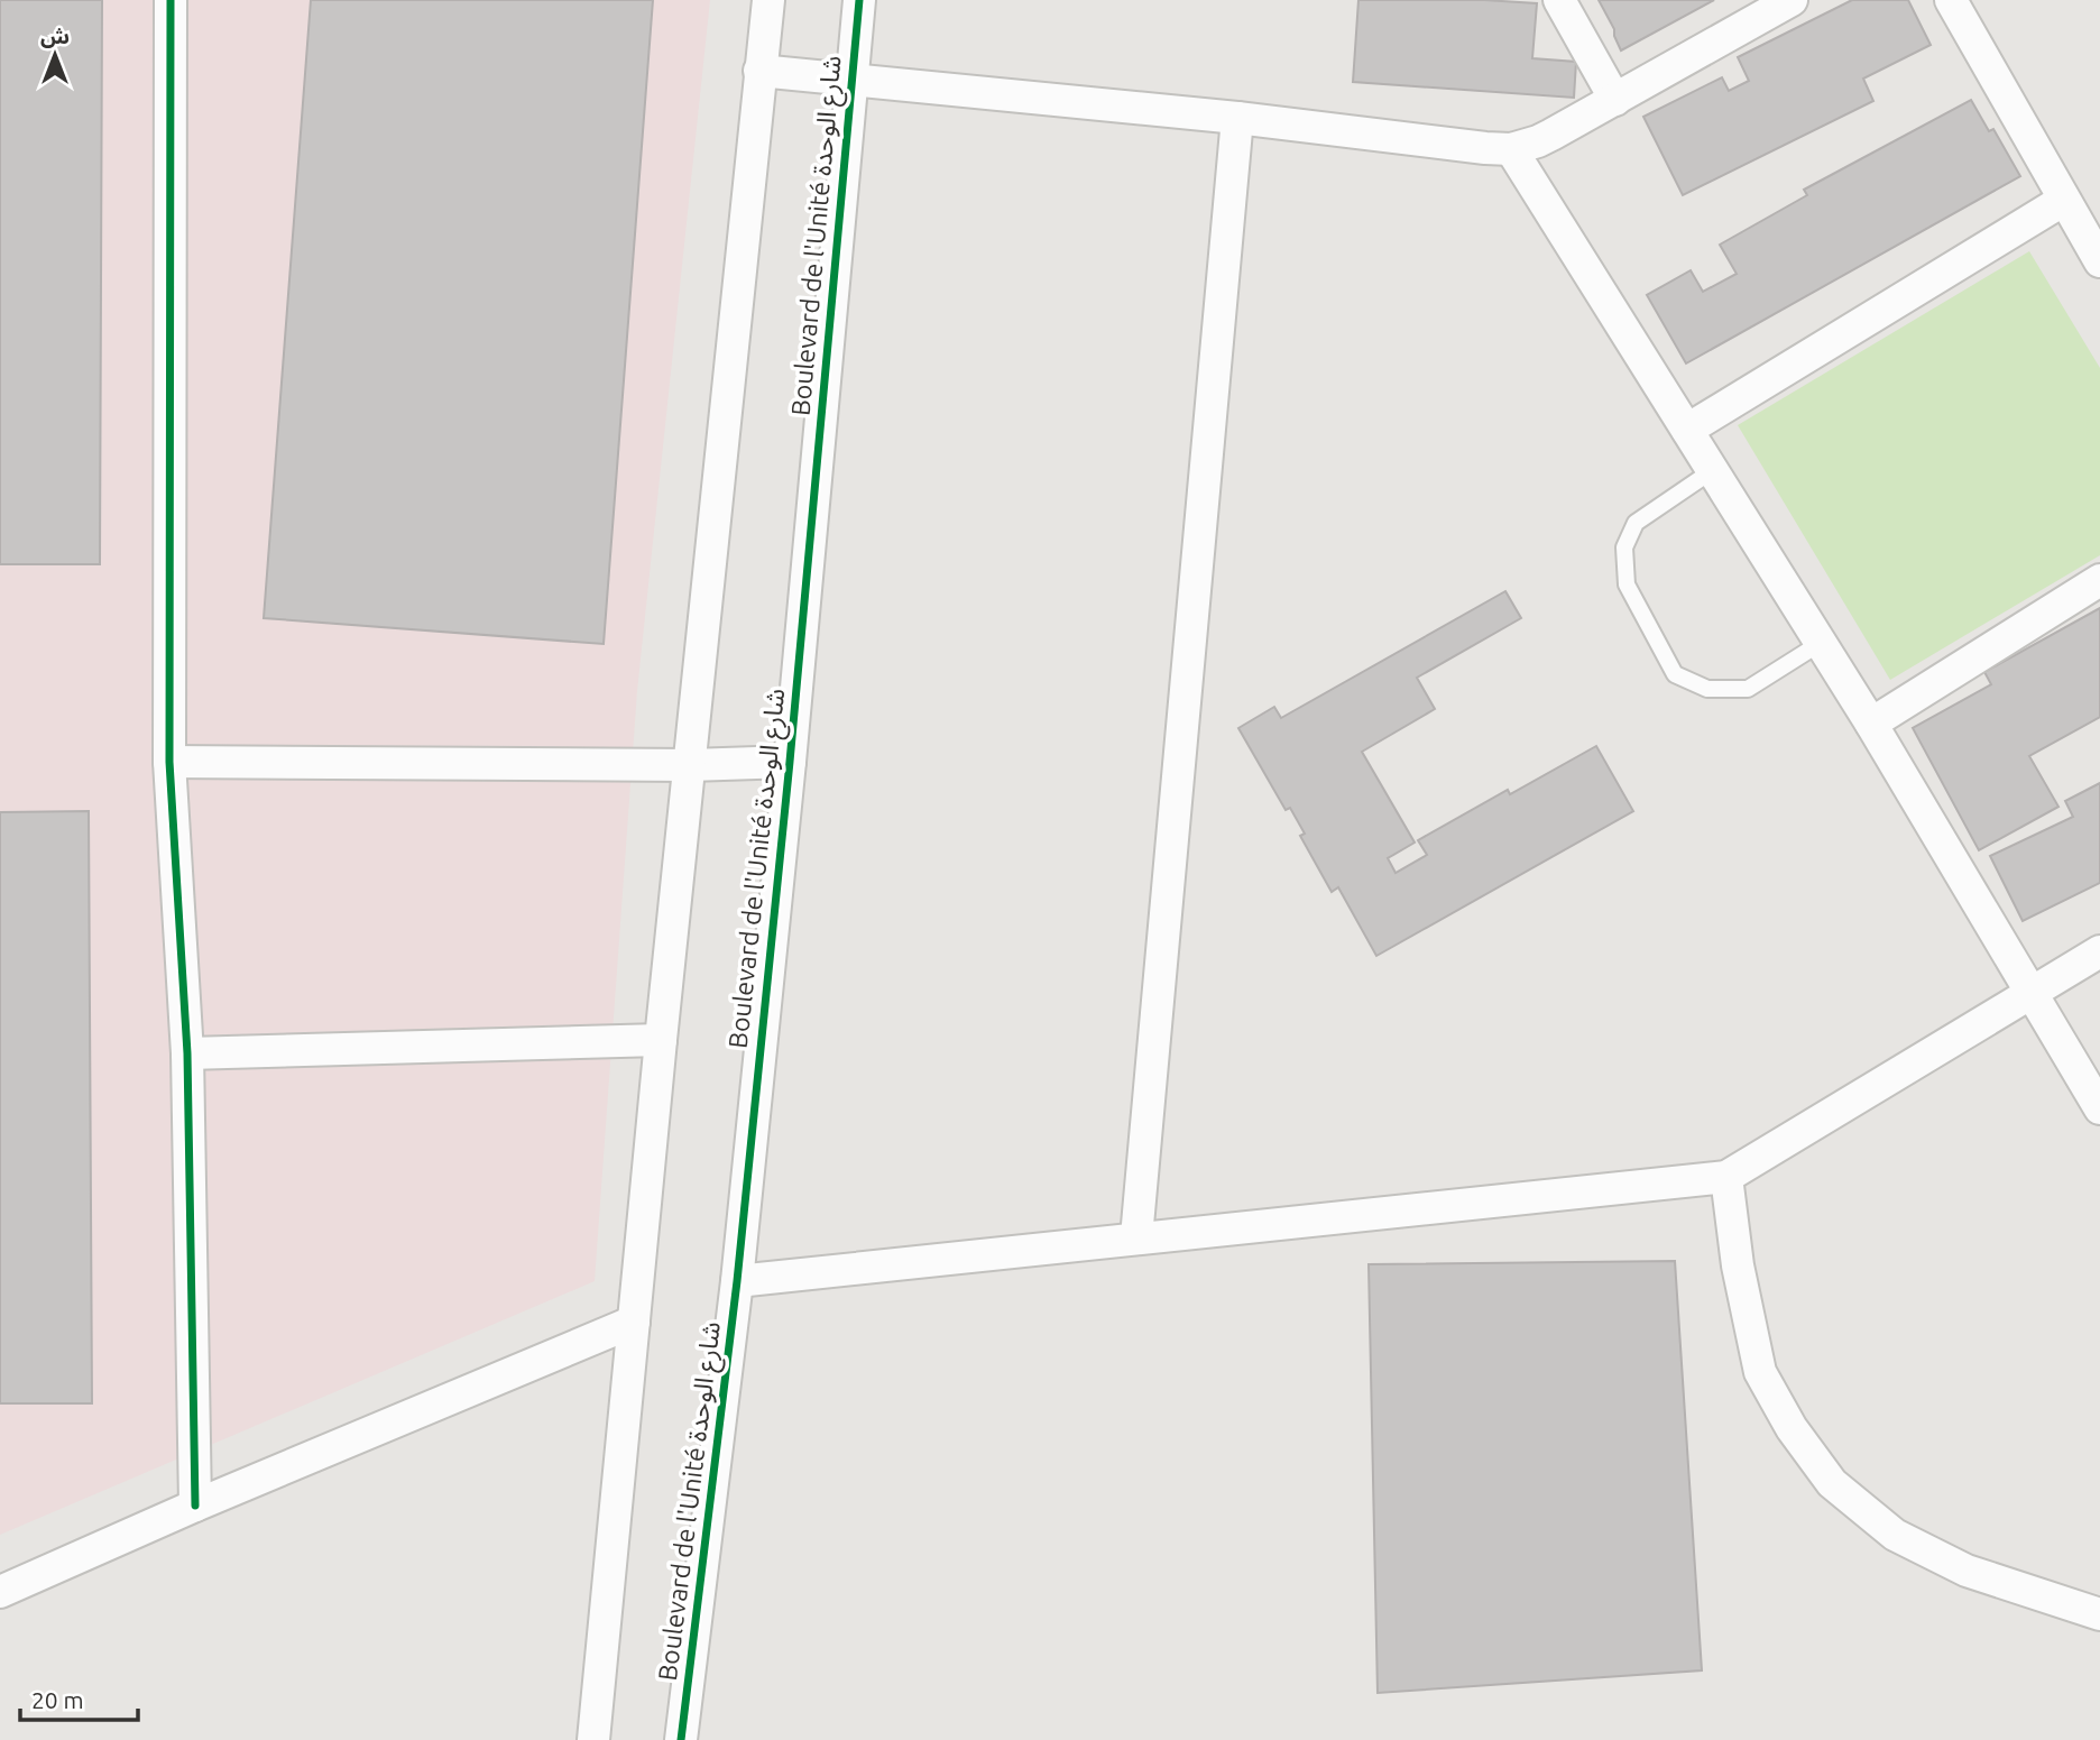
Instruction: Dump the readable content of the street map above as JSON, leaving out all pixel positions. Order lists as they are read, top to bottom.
{
  "streets": {
    "street": ["Boulevard de l'Unité شارع الوحدة"]
  },
  "scale_bar": "20 m",
  "north": "top"
}
